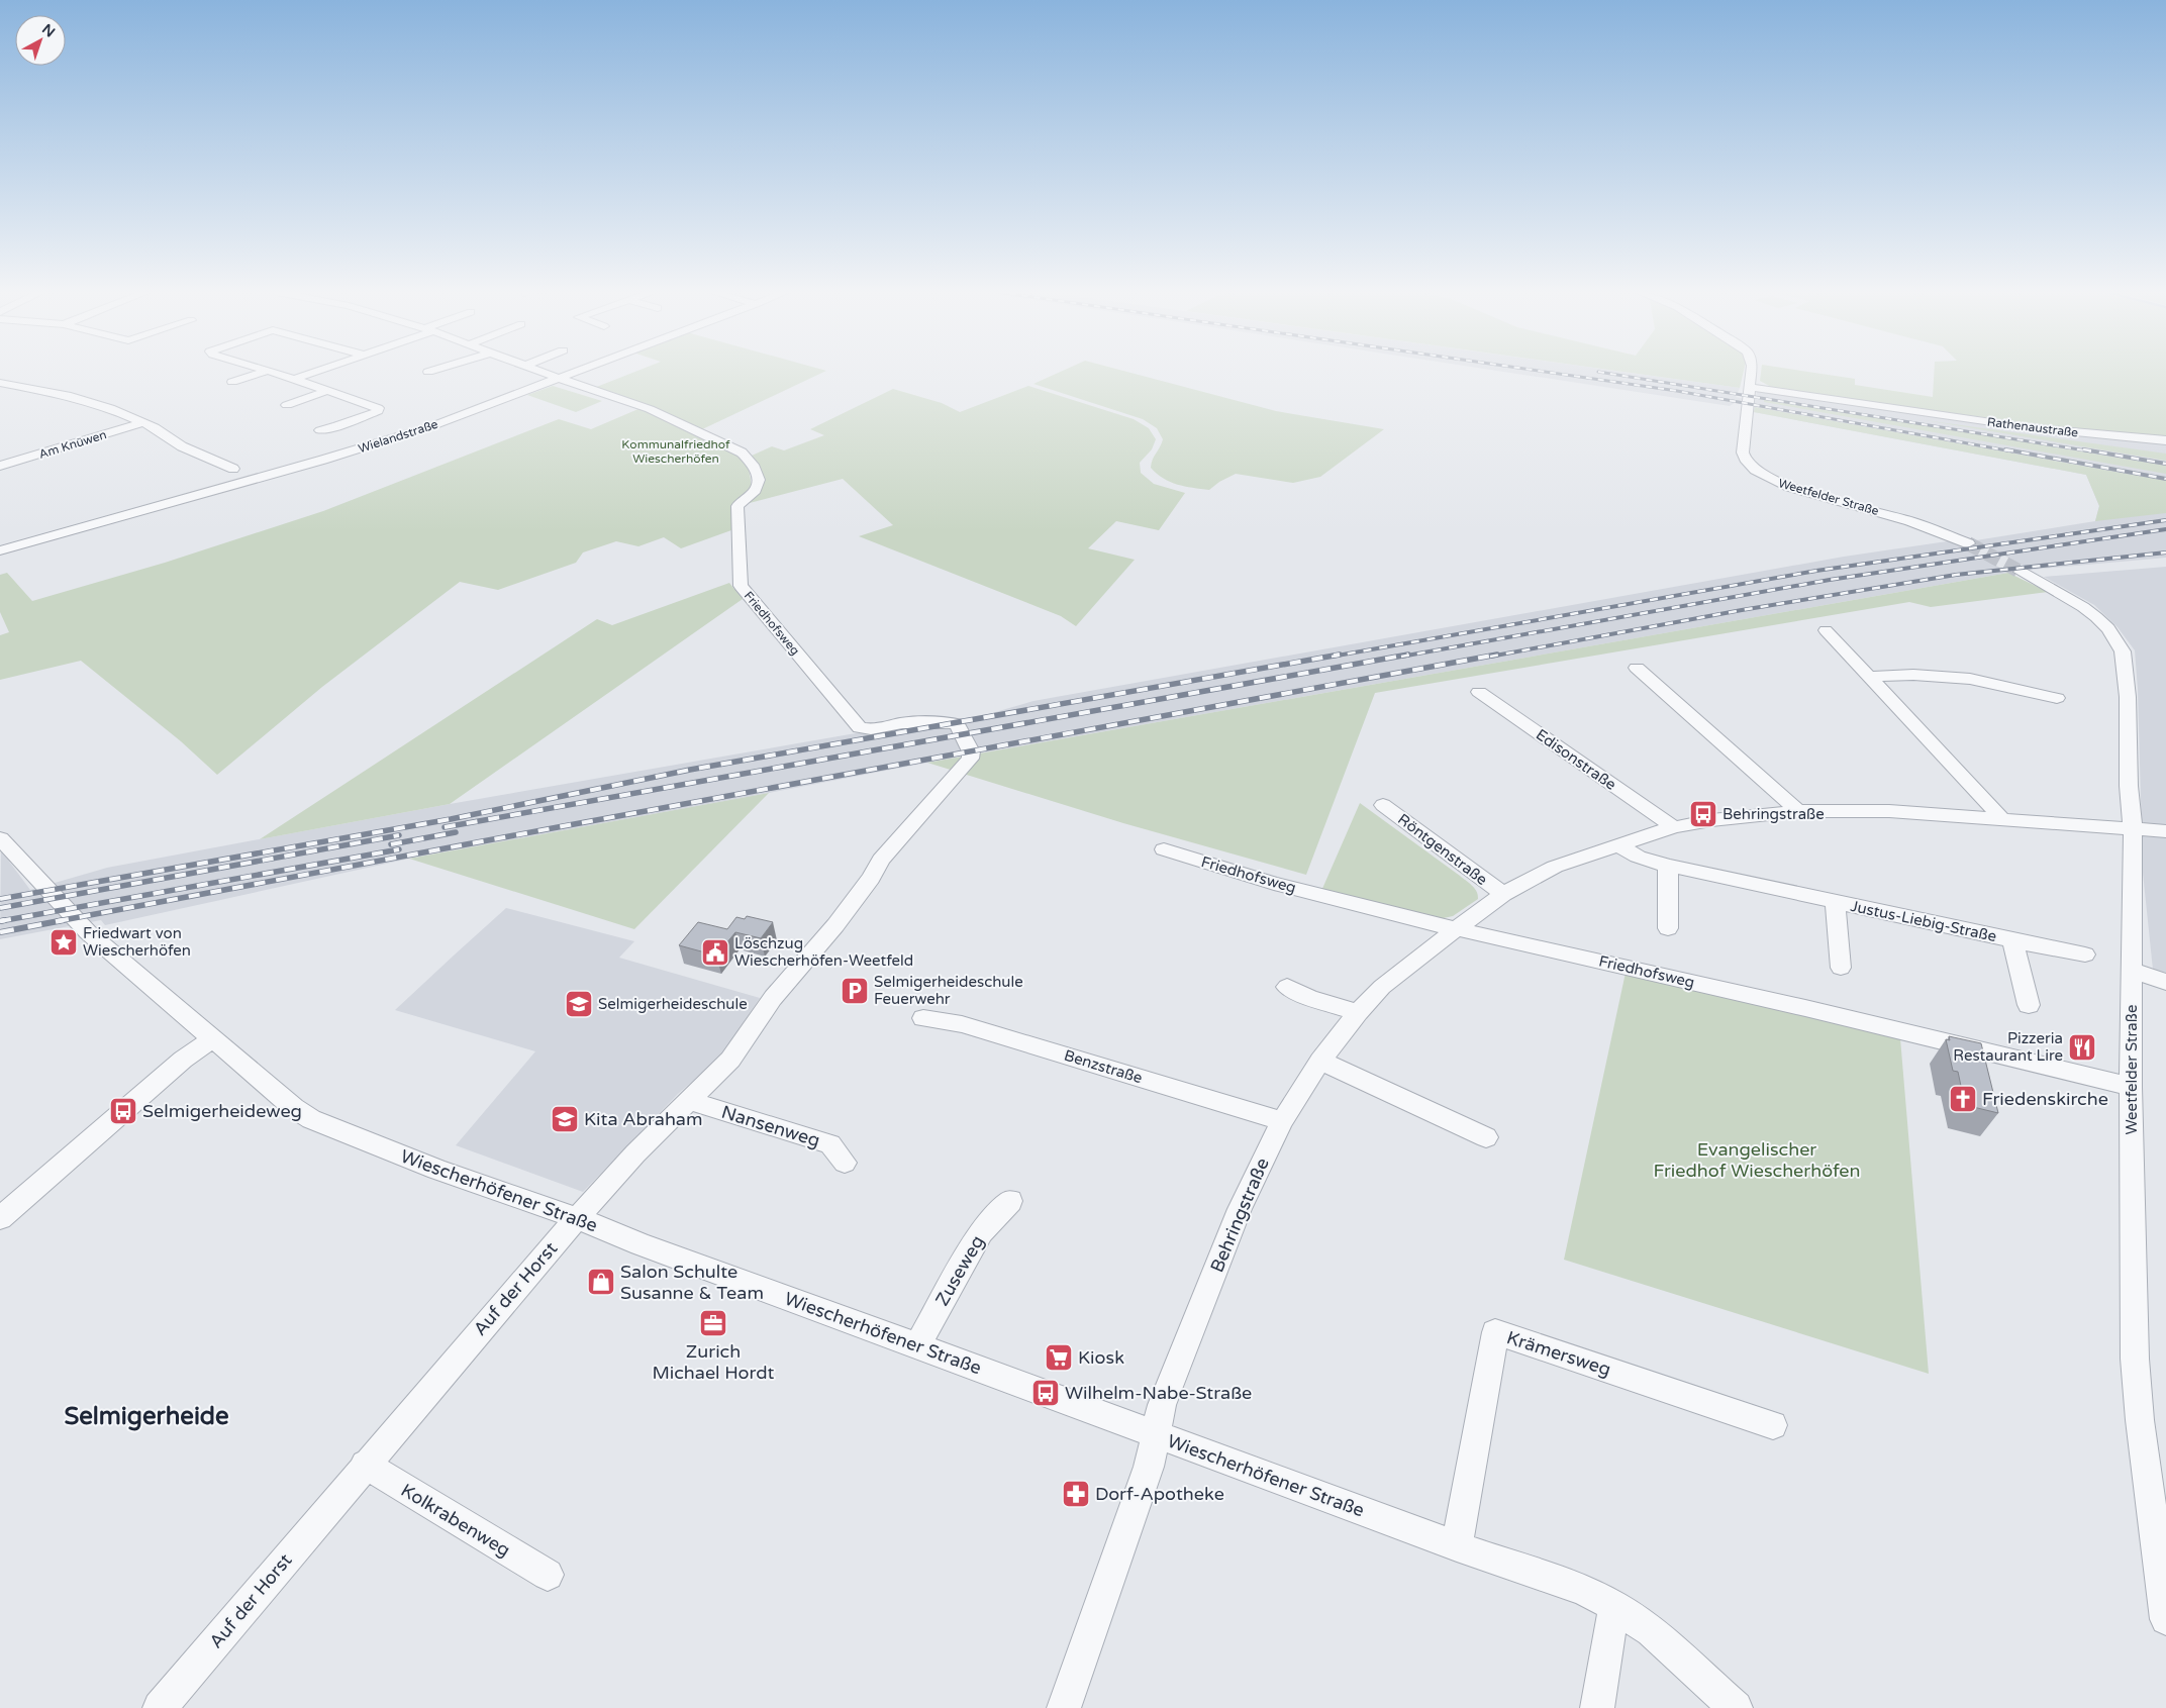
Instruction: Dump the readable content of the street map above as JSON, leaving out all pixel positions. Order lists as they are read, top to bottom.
{
  "streets": {
    "street": [
      "Rathenaustraße",
      "Wielandstraße",
      "Am Knüwen",
      "Weetfelder Straße",
      "Friedhofsweg",
      "Edisonstraße",
      "Röntgenstraße",
      "Justus-Liebig-Straße",
      "Benzstraße",
      "Nansenweg",
      "Wiescherhöfener Straße",
      "Behringstraße",
      "Zuseweg",
      "Auf der Horst",
      "Krämersweg",
      "Kolkrabenweg"
    ]
  },
  "crossings": [
    ["Rathenaustraße", "Weetfelder Straße"],
    ["Wielandstraße", "Friedhofsweg"],
    ["Weetfelder Straße", "Friedhofsweg"],
    ["Weetfelder Straße", "Behringstraße"],
    ["Friedhofsweg", "Behringstraße"],
    ["Friedhofsweg", "Auf der Horst"],
    ["Edisonstraße", "Behringstraße"],
    ["Röntgenstraße", "Behringstraße"],
    ["Justus-Liebig-Straße", "Behringstraße"],
    ["Benzstraße", "Behringstraße"],
    ["Nansenweg", "Auf der Horst"],
    ["Wiescherhöfener Straße", "Behringstraße"],
    ["Wiescherhöfener Straße", "Zuseweg"],
    ["Wiescherhöfener Straße", "Auf der Horst"],
    ["Wiescherhöfener Straße", "Krämersweg"],
    ["Auf der Horst", "Kolkrabenweg"]
  ],
  "districts": ["Selmigerheide"],
  "parks": ["Kommunalfriedhof Wiescherhöfen", "Evangelischer Friedhof Wiescherhöfen"],
  "places": {
    "bus stop": ["Behringstraße", "Selmigerheideweg", "Wilhelm-Nabe-Straße"],
    "place": ["Friedwart von Wiescherhöfen"],
    "public building": ["Löschzug Wiescherhöfen-Weetfeld"],
    "parking": ["Selmigerheideschule Feuerwehr"],
    "school or university": ["Selmigerheideschule", "Kita Abraham"],
    "restaurant": ["Pizzeria Restaurant Lire"],
    "church": ["Friedenskirche"],
    "shop": ["Salon Schulte Susanne & Team"],
    "office": ["Zurich Michael Hordt"],
    "supermarket": ["Kiosk"],
    "pharmacy": ["Dorf-Apotheke"]
  },
  "north": "top right"
}
